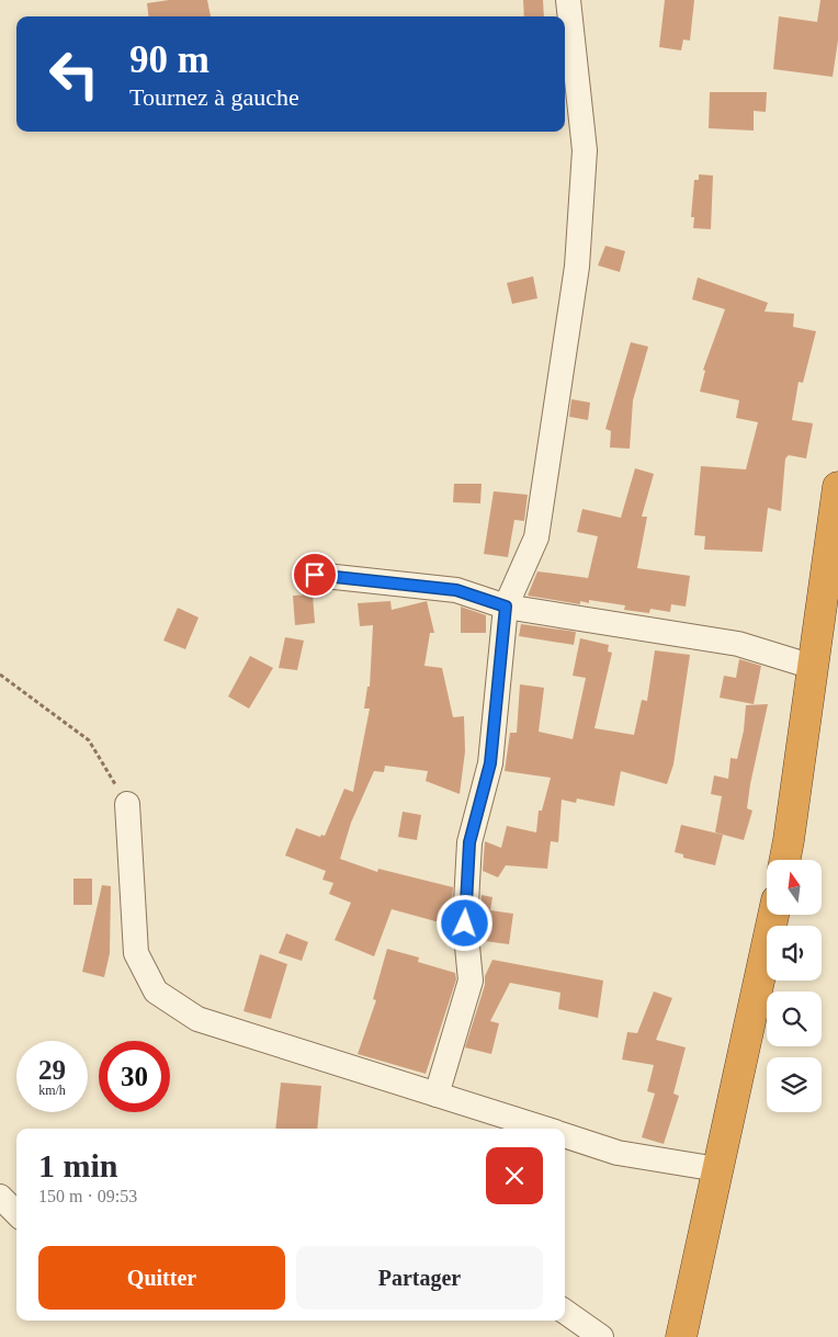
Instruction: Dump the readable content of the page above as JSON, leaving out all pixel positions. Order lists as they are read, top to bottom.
{
  "north": "top",
  "page": {
    "turn": ["90 m", "Tournez à gauche"],
    "speed": "29 km/h",
    "limit": "30",
    "heading": ["1 min", "150 m · 09:53"],
    "buttons": ["Quitter", "Partager"]
  }
}
